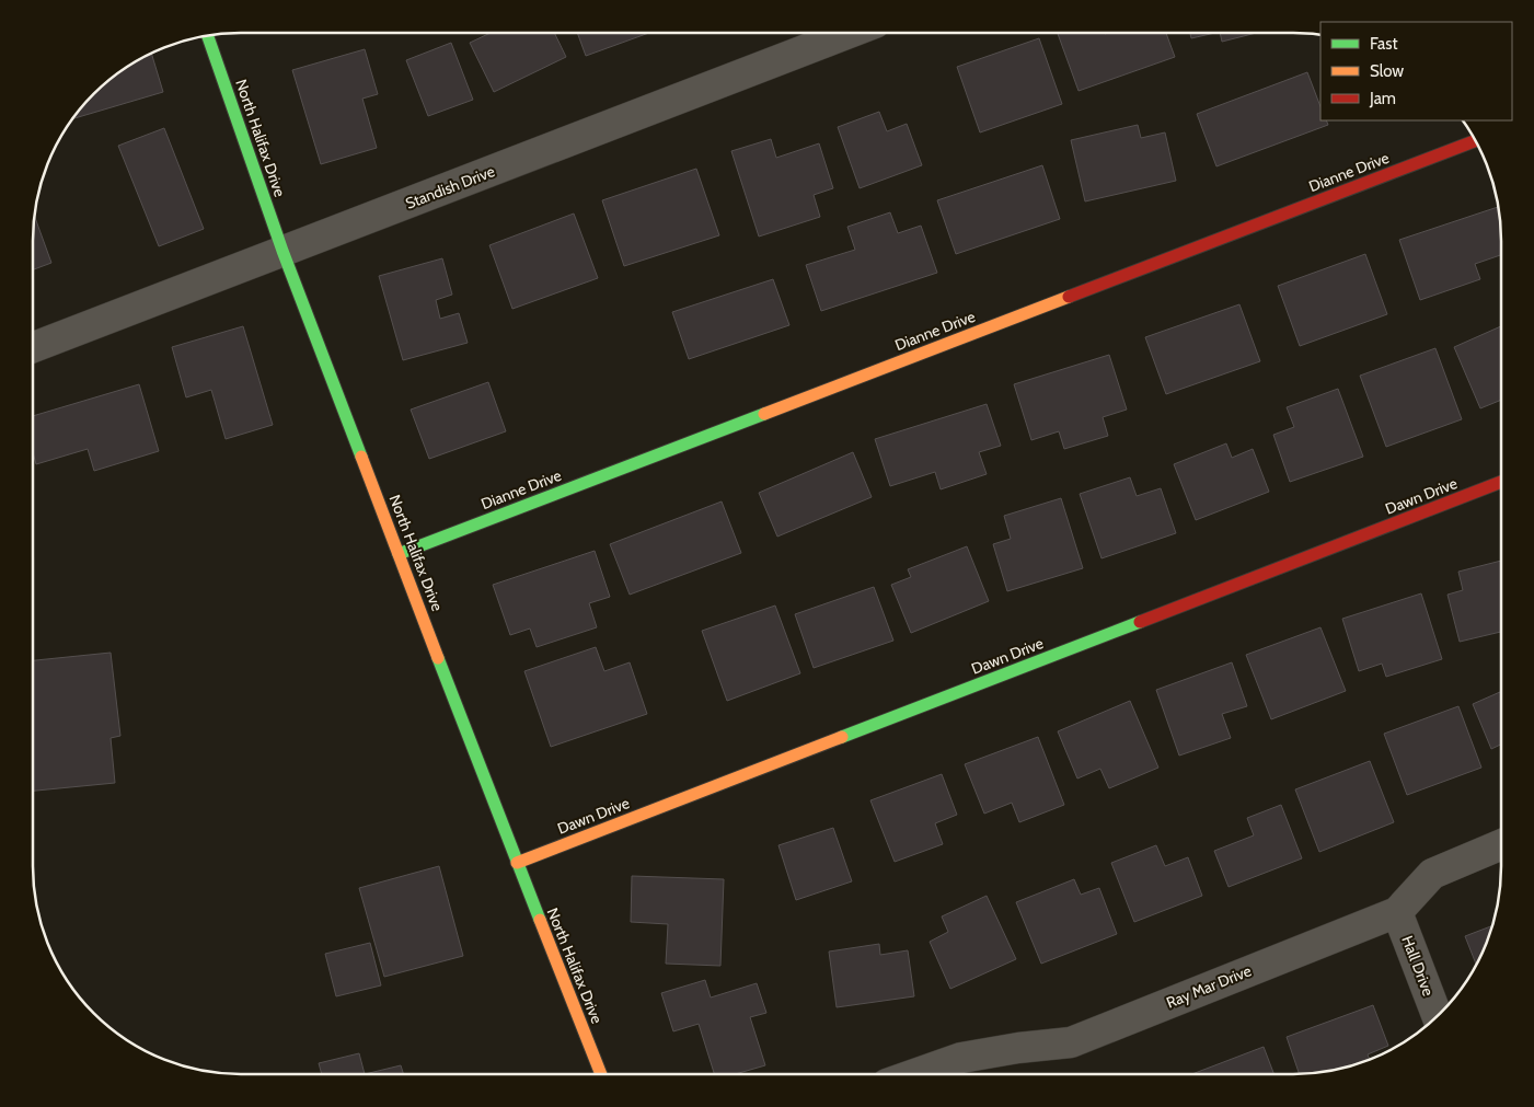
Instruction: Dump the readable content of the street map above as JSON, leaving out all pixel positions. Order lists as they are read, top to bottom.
{
  "streets": {
    "street": [
      "North Halifax Drive",
      "Dianne Drive",
      "Standish Drive",
      "Dawn Drive",
      "Hall Drive",
      "Ray Mar Drive"
    ]
  },
  "crossings": [
    ["North Halifax Drive", "Dianne Drive"],
    ["North Halifax Drive", "Standish Drive"],
    ["North Halifax Drive", "Dawn Drive"],
    ["Hall Drive", "Ray Mar Drive"]
  ],
  "legend": ["Fast", "Slow", "Jam"]
}
